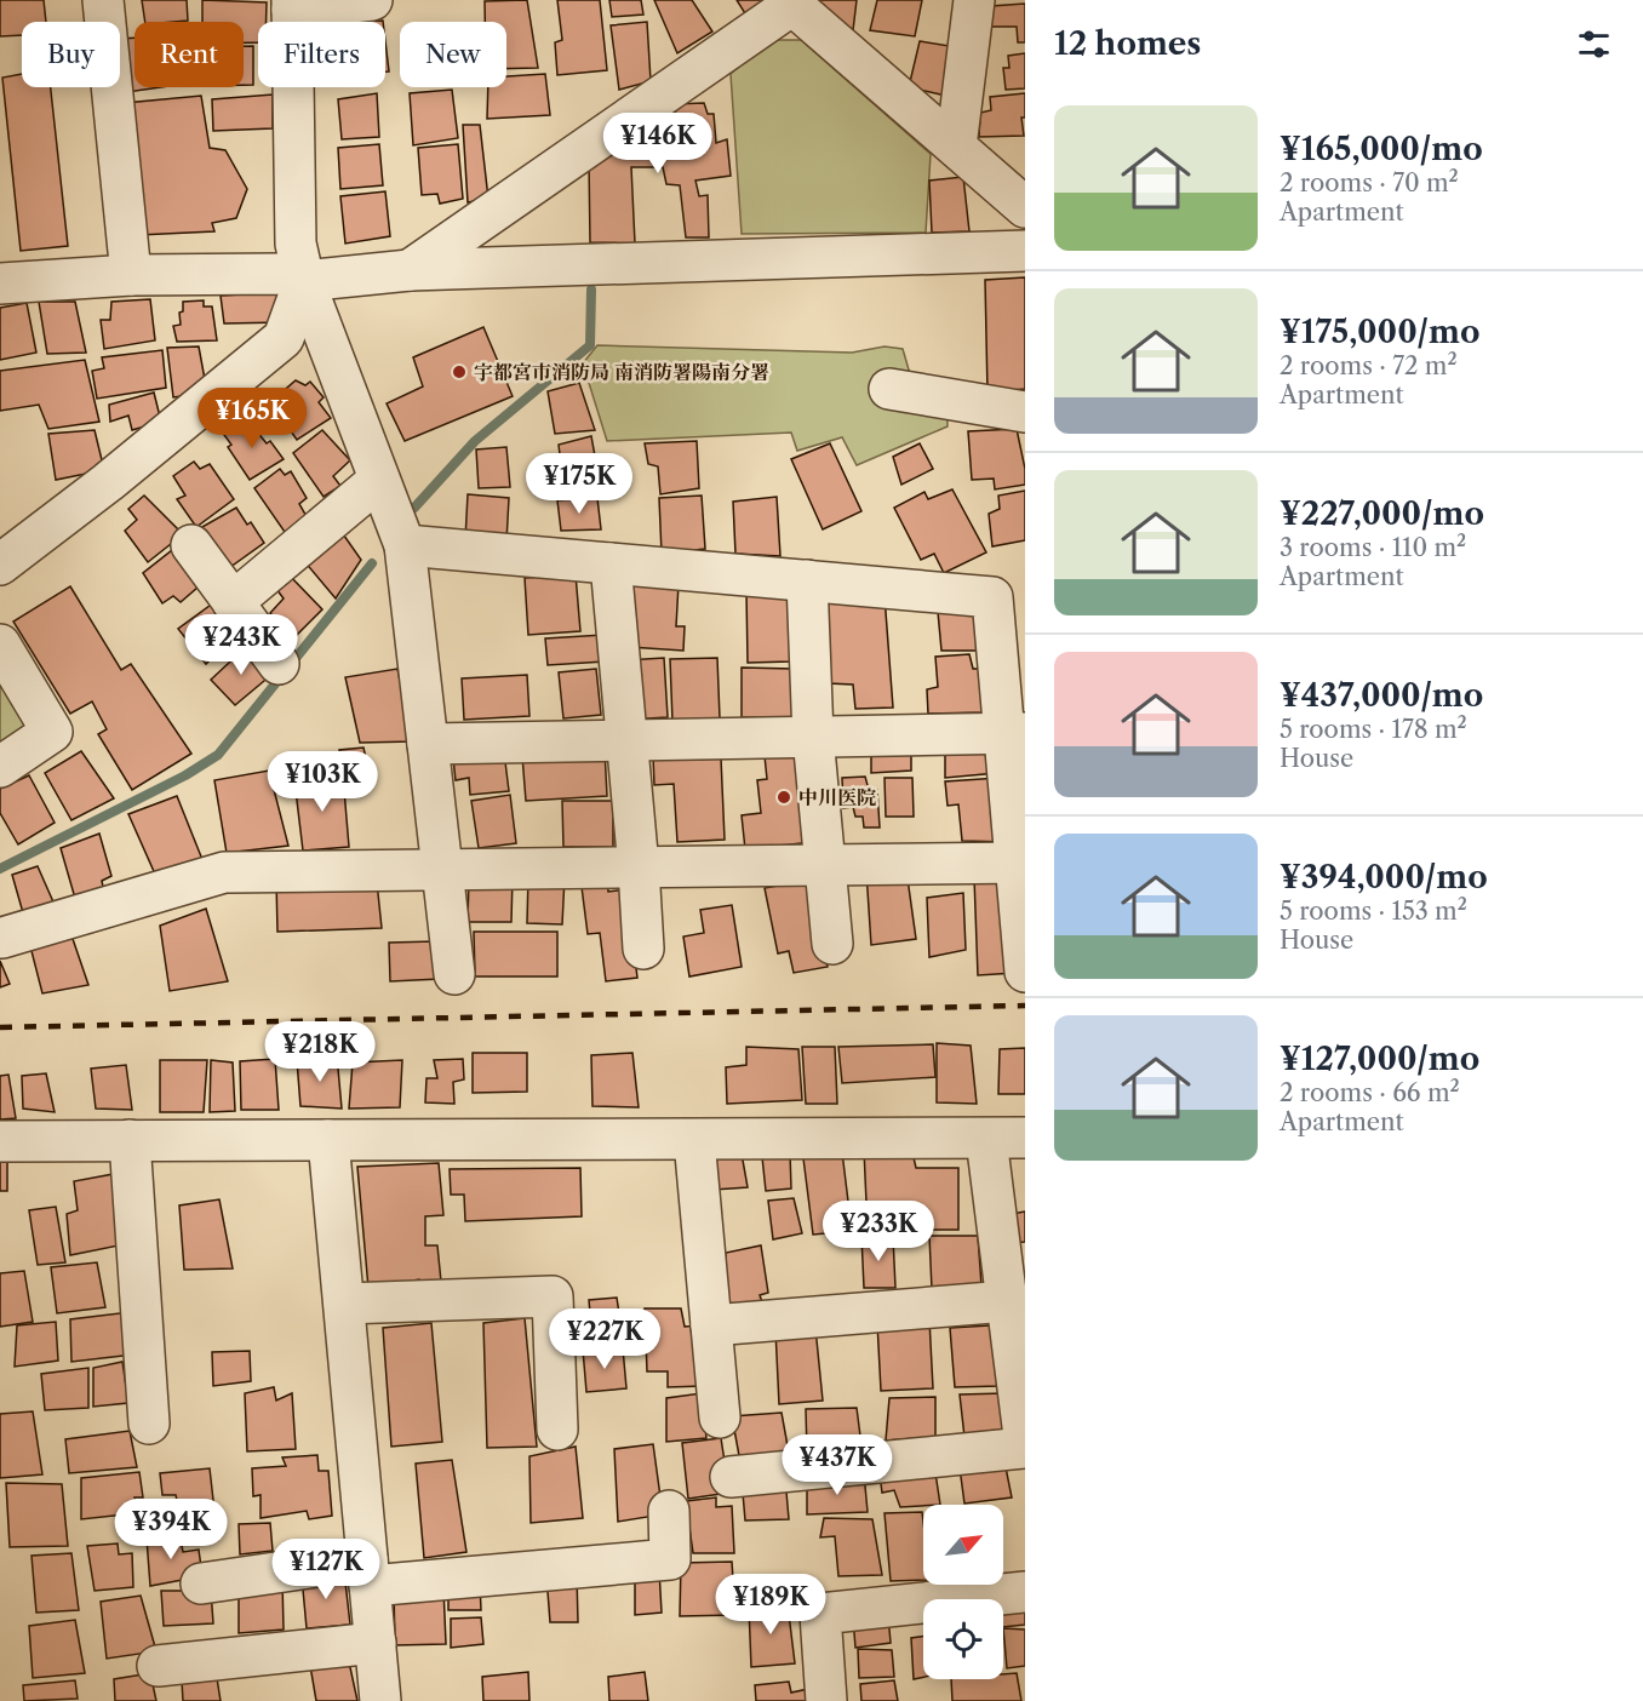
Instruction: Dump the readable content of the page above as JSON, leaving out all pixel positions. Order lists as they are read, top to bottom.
{
  "places": ["宇都宮市消防局 南消防署陽南分署", "中川医院"],
  "north": "top right",
  "page": {
    "heading": "12 homes",
    "chip": [
      "Buy",
      "Rent",
      "Filters",
      "New"
    ],
    "list": [
      {
        "name": "¥165,000/mo",
        "note": "2 rooms · 70 m² · Apartment"
      },
      {
        "name": "¥175,000/mo",
        "note": "2 rooms · 72 m² · Apartment"
      },
      {
        "name": "¥227,000/mo",
        "note": "3 rooms · 110 m² · Apartment"
      },
      {
        "name": "¥437,000/mo",
        "note": "5 rooms · 178 m² · House"
      },
      {
        "name": "¥394,000/mo",
        "note": "5 rooms · 153 m² · House"
      },
      {
        "name": "¥127,000/mo",
        "note": "2 rooms · 66 m² · Apartment"
      }
    ],
    "price": [
      "¥146K",
      "¥165K",
      "¥175K",
      "¥243K",
      "¥103K",
      "¥218K",
      "¥233K",
      "¥227K",
      "¥437K",
      "¥394K",
      "¥127K",
      "¥189K"
    ]
  }
}
